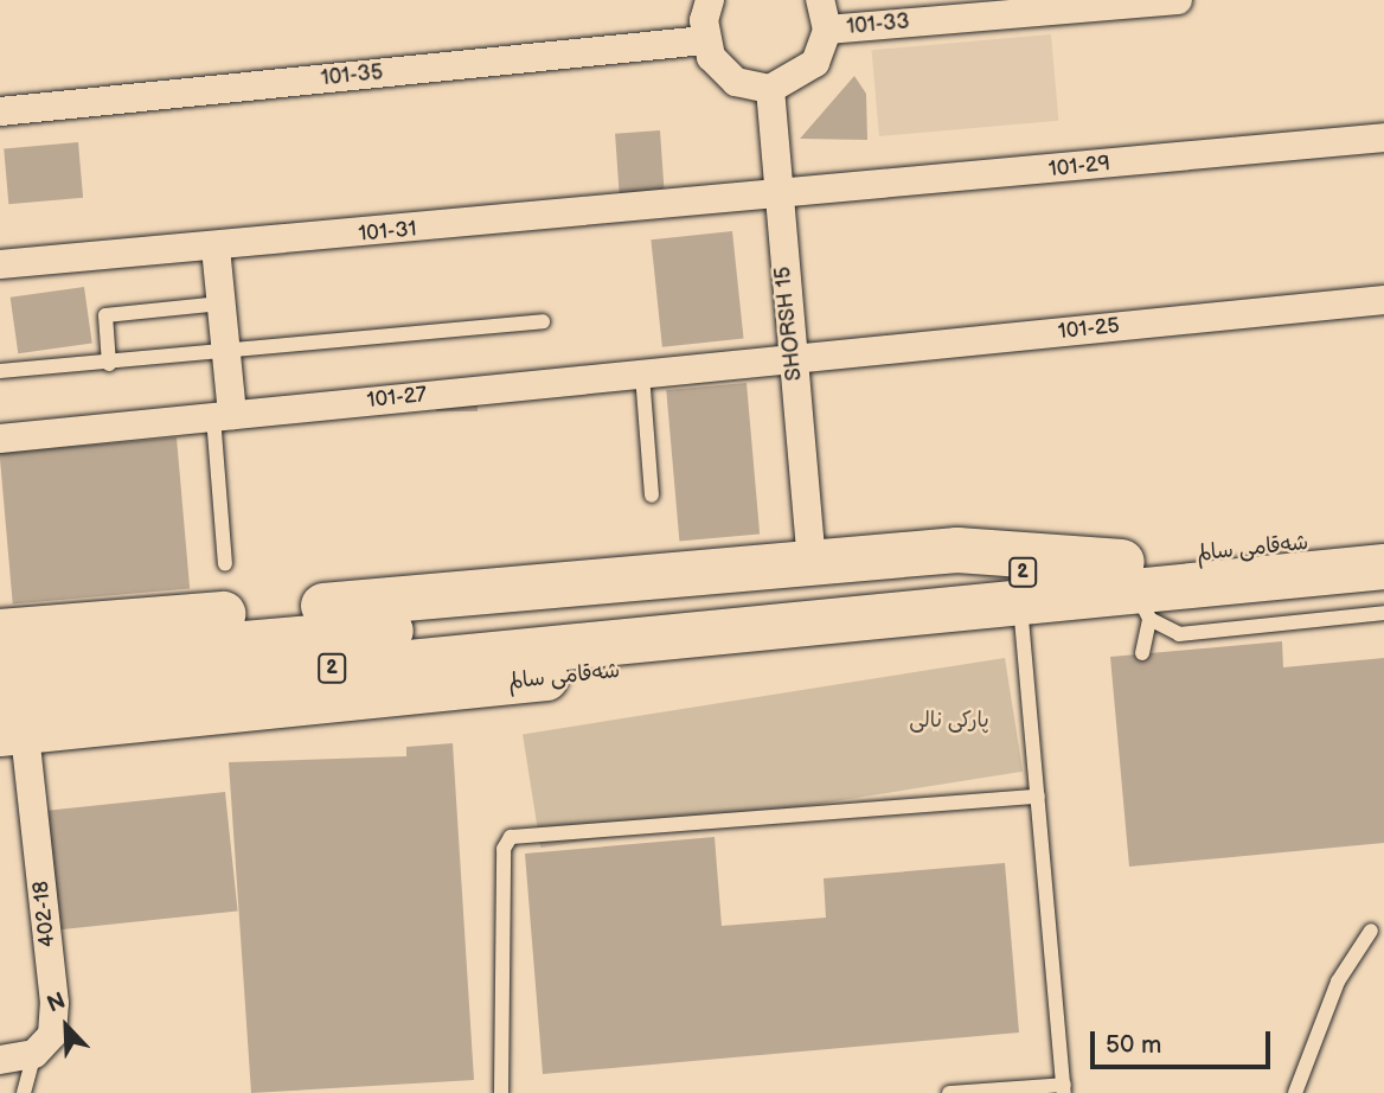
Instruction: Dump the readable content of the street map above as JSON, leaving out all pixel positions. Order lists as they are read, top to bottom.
{
  "streets": {
    "main road": ["شەقامی سالم", "2"],
    "street": [
      "101-33",
      "101-35",
      "101-29",
      "101-31",
      "SHORSH 15",
      "101-25",
      "101-27",
      "402-18"
    ]
  },
  "crossings": [
    ["101-29", "101-31"],
    ["101-29", "SHORSH 15"],
    ["101-31", "SHORSH 15"],
    ["SHORSH 15", "101-25"],
    ["SHORSH 15", "101-27"],
    ["SHORSH 15", "شەقامی سالم"],
    ["101-25", "101-27"],
    ["شەقامی سالم", "402-18"]
  ],
  "parks": ["پارکی نالی"],
  "scale_bar": "50 m",
  "north": "top left"
}
